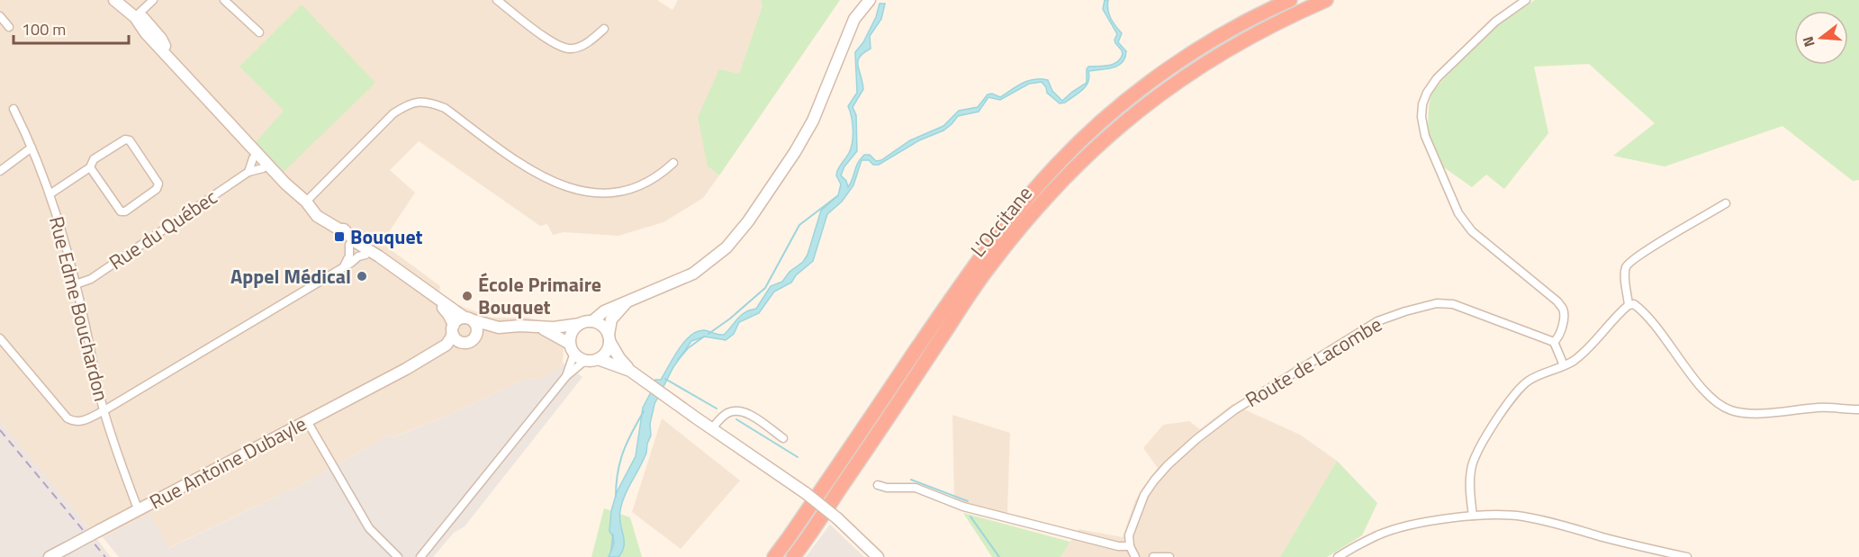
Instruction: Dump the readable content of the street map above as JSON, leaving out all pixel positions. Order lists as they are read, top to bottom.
{
  "streets": {
    "highway": ["L'Occitane"],
    "main road": ["Rue Antoine Dubayle"],
    "street": ["Rue du Québec", "Rue Edme Bouchardon", "Route de Lacombe"]
  },
  "crossings": [
    ["Rue du Québec", "Rue Edme Bouchardon"],
    ["Rue Edme Bouchardon", "Rue Antoine Dubayle"]
  ],
  "places": {
    "transit": ["Bouquet"],
    "other": ["Appel Médical", "École Primaire Bouquet"]
  },
  "scale_bar": "100 m",
  "north": "left"
}
